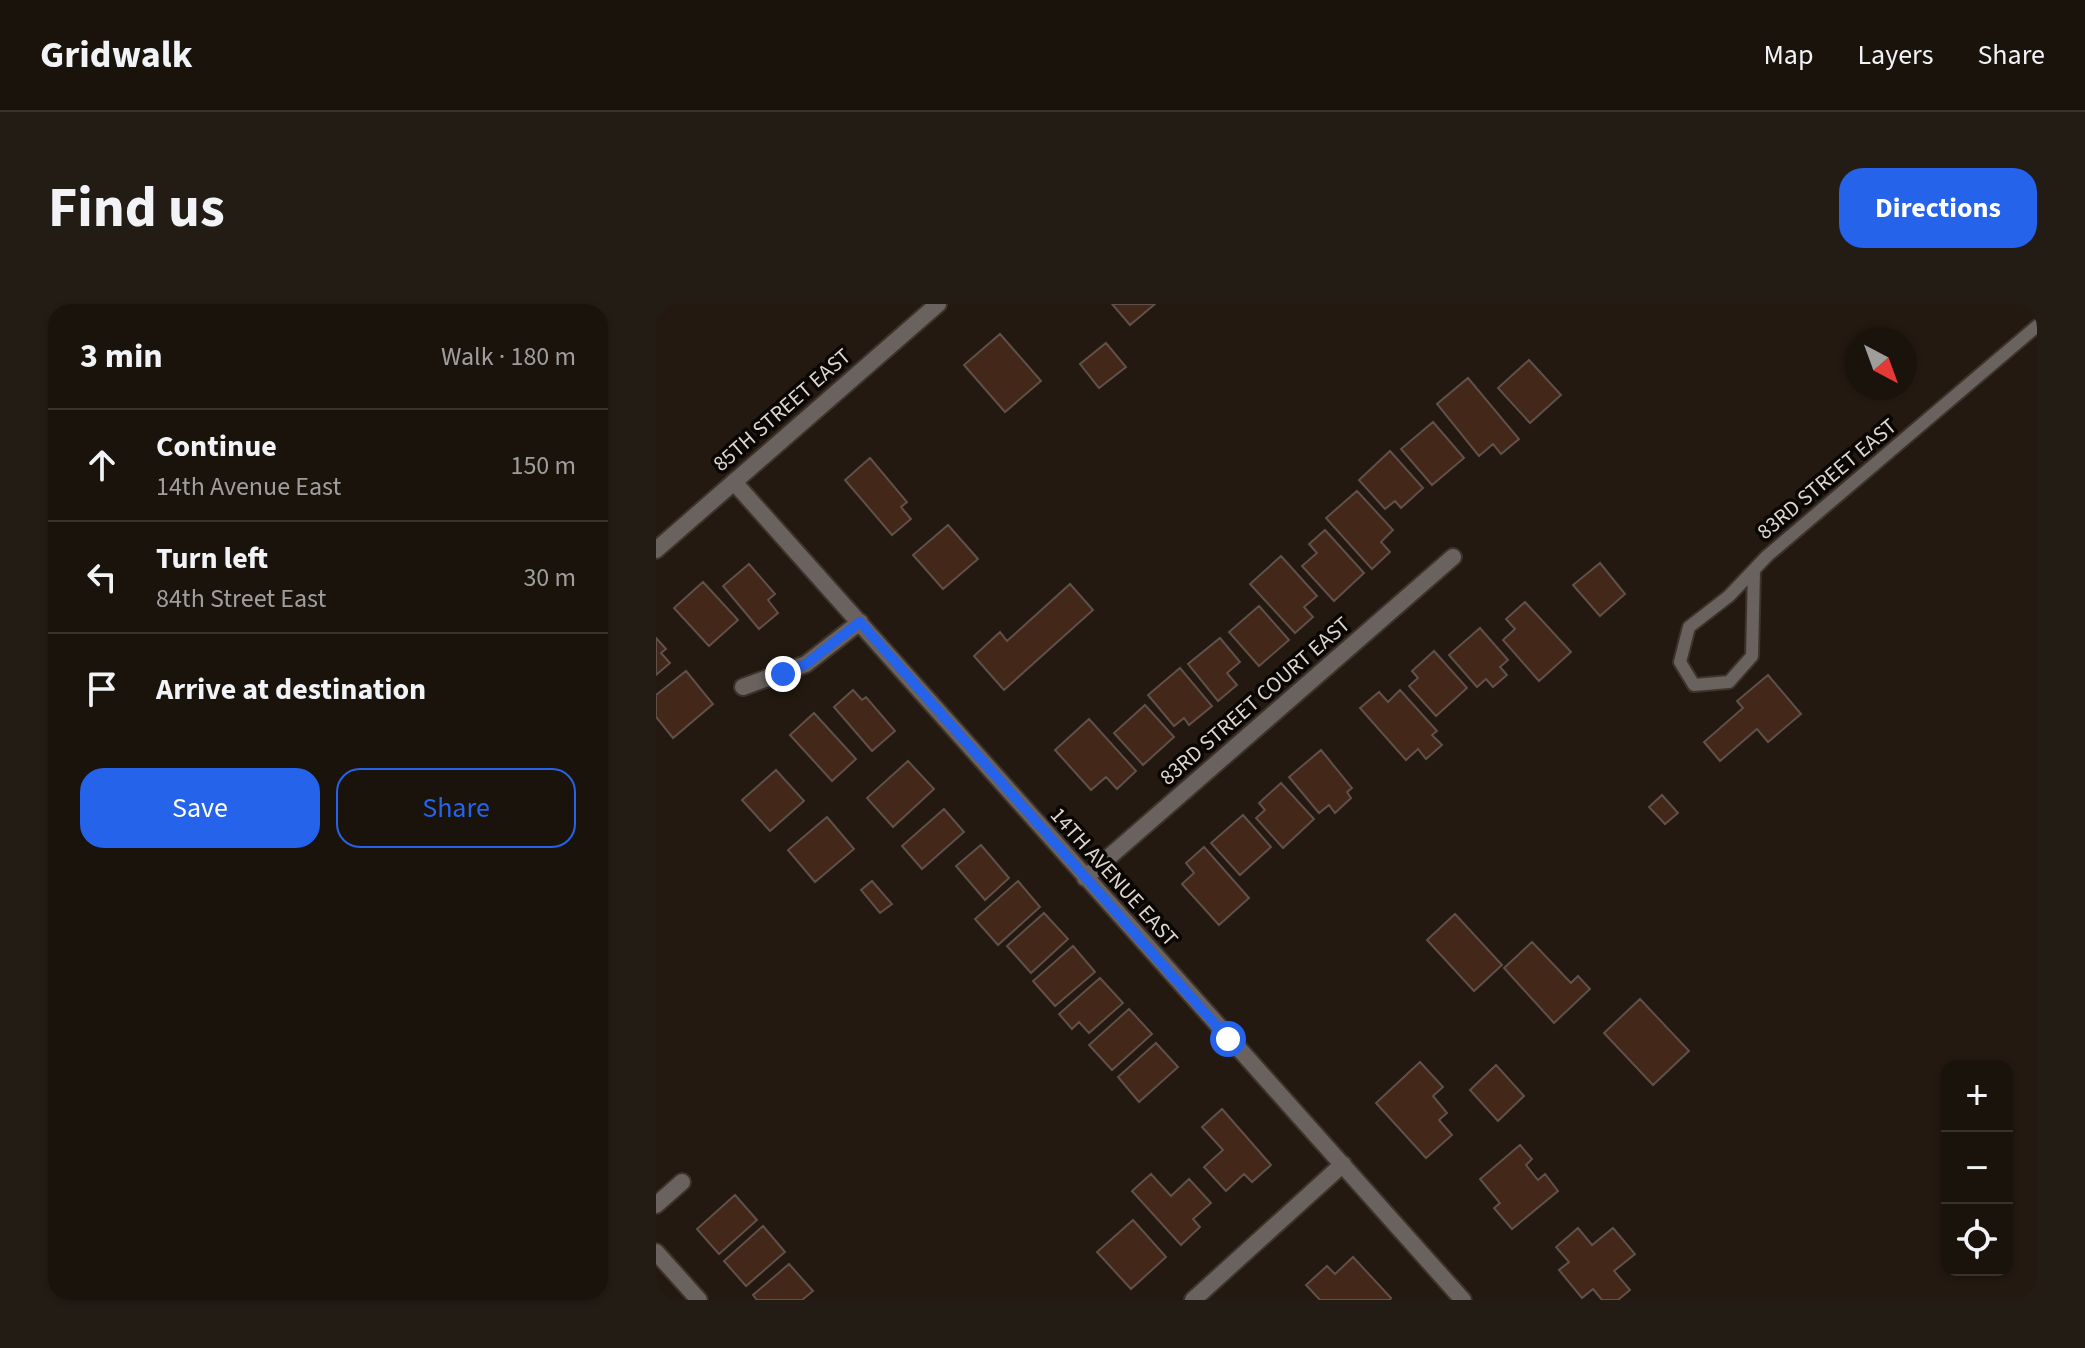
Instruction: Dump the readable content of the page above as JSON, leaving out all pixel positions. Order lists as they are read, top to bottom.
{
  "streets": {
    "street": ["85TH STREET EAST", "83RD STREET COURT EAST", "14TH AVENUE EAST"],
    "lane": ["83RD STREET EAST"]
  },
  "crossings": [
    ["85TH STREET EAST", "14TH AVENUE EAST"],
    ["83RD STREET COURT EAST", "14TH AVENUE EAST"]
  ],
  "north": "bottom right",
  "page": {
    "header": "Gridwalk",
    "nav": ["Map", "Layers", "Share"],
    "buttons": [
      "Directions",
      ["Save", "Share"]
    ],
    "title": "Find us",
    "heading": ["3 min", "Walk · 180 m"],
    "list": [
      ["Continue", "14th Avenue East", "150 m"],
      ["Turn left", "84th Street East", "30 m"],
      "Arrive at destination"
    ],
    "map_buttons": ["+", "−"]
  }
}
